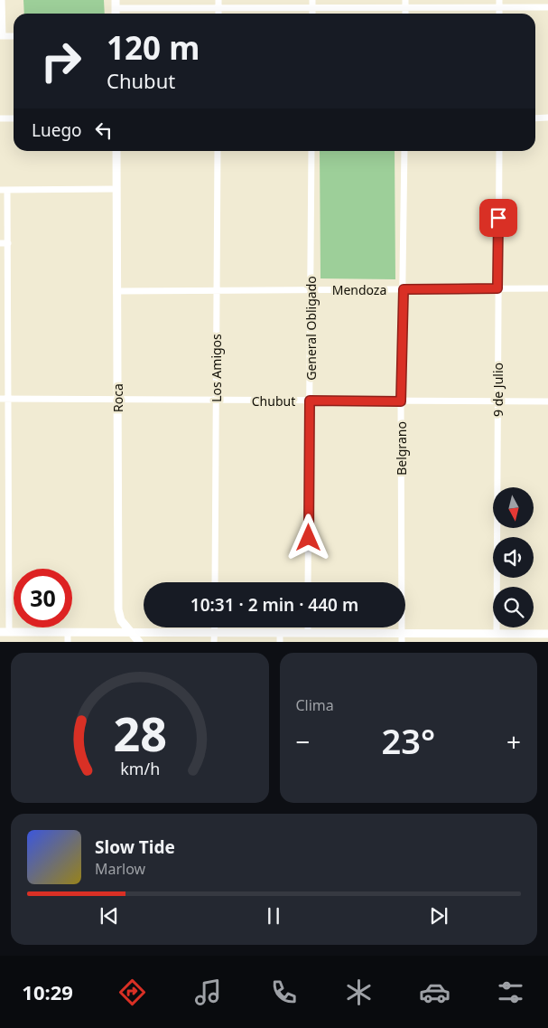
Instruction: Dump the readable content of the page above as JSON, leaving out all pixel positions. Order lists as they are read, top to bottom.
{
  "streets": {
    "street": [
      "Mendoza",
      "General Obligado",
      "Los Amigos",
      "9 de Julio",
      "Roca",
      "Chubut",
      "Belgrano"
    ]
  },
  "crossings": [
    ["Mendoza", "General Obligado"],
    ["Mendoza", "Los Amigos"],
    ["Mendoza", "9 de Julio"],
    ["Mendoza", "Roca"],
    ["Mendoza", "Belgrano"],
    ["General Obligado", "Chubut"],
    ["Los Amigos", "Chubut"],
    ["9 de Julio", "Chubut"],
    ["Roca", "Chubut"],
    ["Chubut", "Belgrano"]
  ],
  "north": "bottom",
  "page": {
    "turn": ["120 m", "Chubut"],
    "then": "Luego",
    "limit": "30",
    "trip": "10:31 · 2 min · 440 m",
    "tile": "Clima",
    "heat": ["−", "23°", "+"],
    "song": ["Slow Tide", "Marlow"],
    "tabs": "10:29",
    "gauge": ["28", "km/h"]
  }
}
